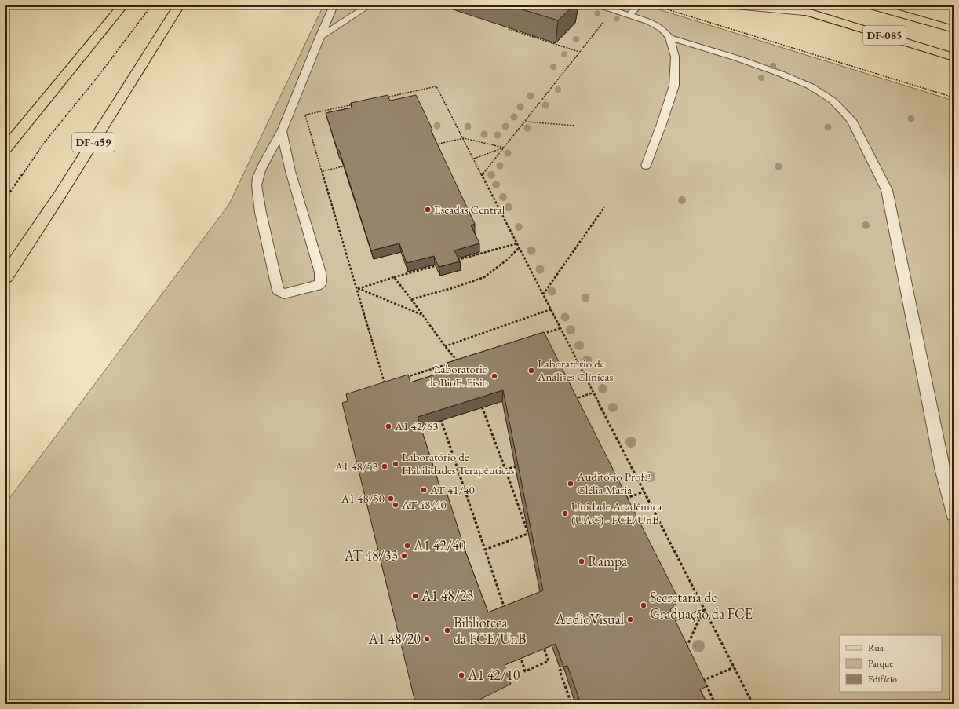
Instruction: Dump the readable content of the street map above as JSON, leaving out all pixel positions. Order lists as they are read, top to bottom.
{
  "streets": {
    "main road": ["DF-085", "DF-459"]
  },
  "places": [
    "Escadas Central",
    "Laboratório de Análises Clínicas",
    "Laboratorio de BioF. Fisio",
    "A1 42/63",
    "Laboratório de Habilidades Terapêuticas",
    "A1 48/53",
    "Auditório Prof.ª Clélia Maria",
    "AT 41/40",
    "A1 48/50",
    "AT 48/40",
    "Unidade Acadêmica (UAC) - FCE/UnB",
    "A1 42/40",
    "AT 48/33",
    "Rampa",
    "A1 48/23",
    "Secretaria de Graduação da FCE",
    "AudioVisual",
    "Biblioteca da FCE/UnB",
    "A1 48/20",
    "A1 42/10"
  ],
  "legend": ["Rua", "Parque", "Edifício"]
}
